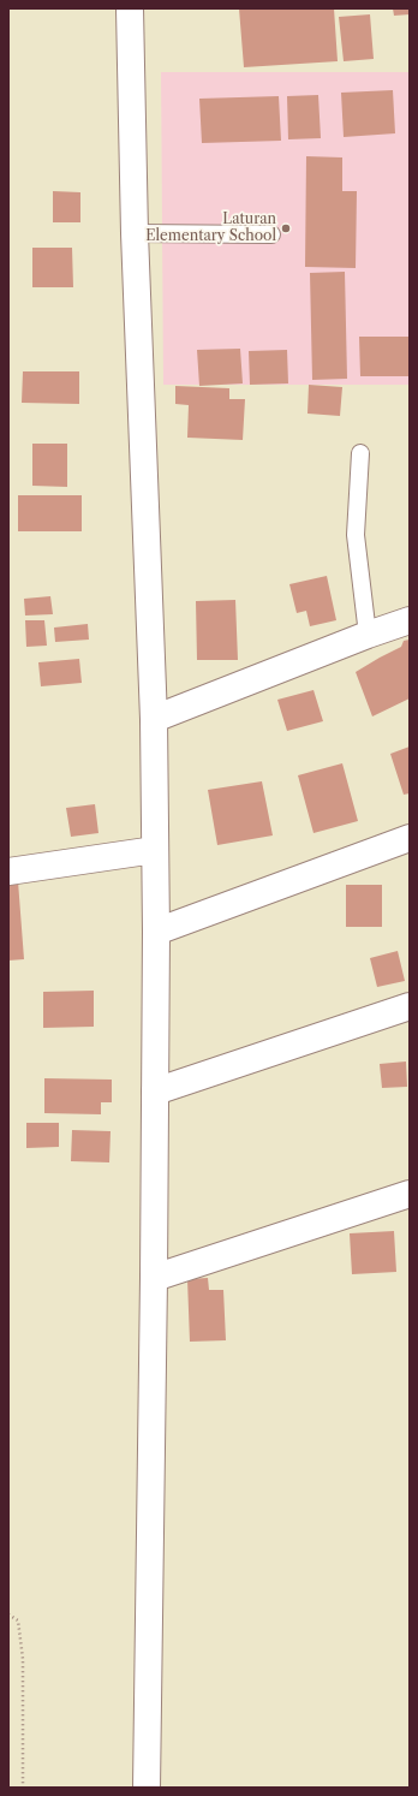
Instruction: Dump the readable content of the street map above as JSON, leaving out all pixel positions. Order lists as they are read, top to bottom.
{
  "places": ["Laturan Elementary School"]
}
